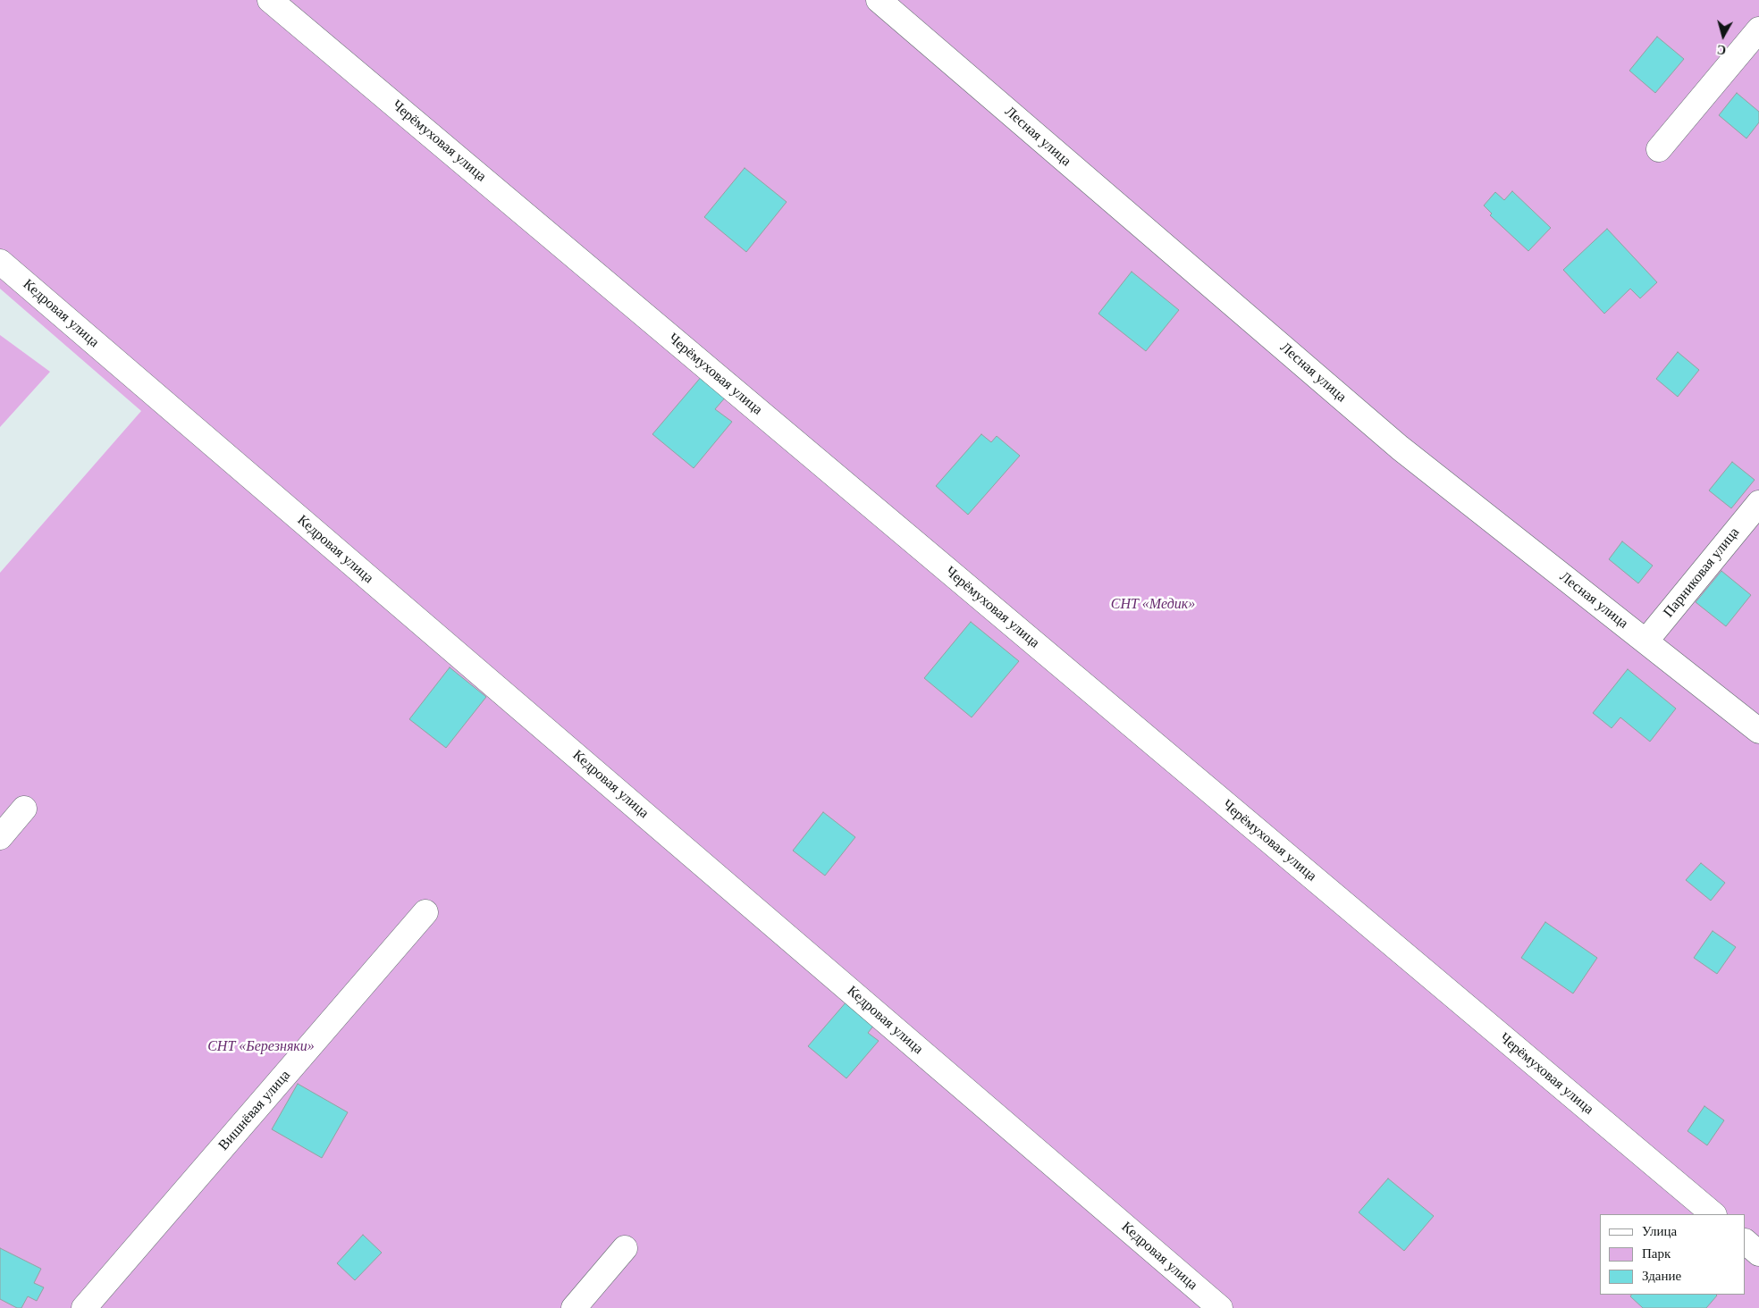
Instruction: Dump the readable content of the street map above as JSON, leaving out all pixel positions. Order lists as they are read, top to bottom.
{
  "streets": {
    "street": [
      "Лесная улица",
      "Черёмуховая улица",
      "Кедровая улица",
      "Парниковая улица",
      "Вишнёвая улица"
    ]
  },
  "crossings": [
    ["Лесная улица", "Парниковая улица"]
  ],
  "parks": ["СНТ «Медик»", "СНТ «Березняки»"],
  "legend": ["Улица", "Парк", "Здание"],
  "north": "bottom"
}
